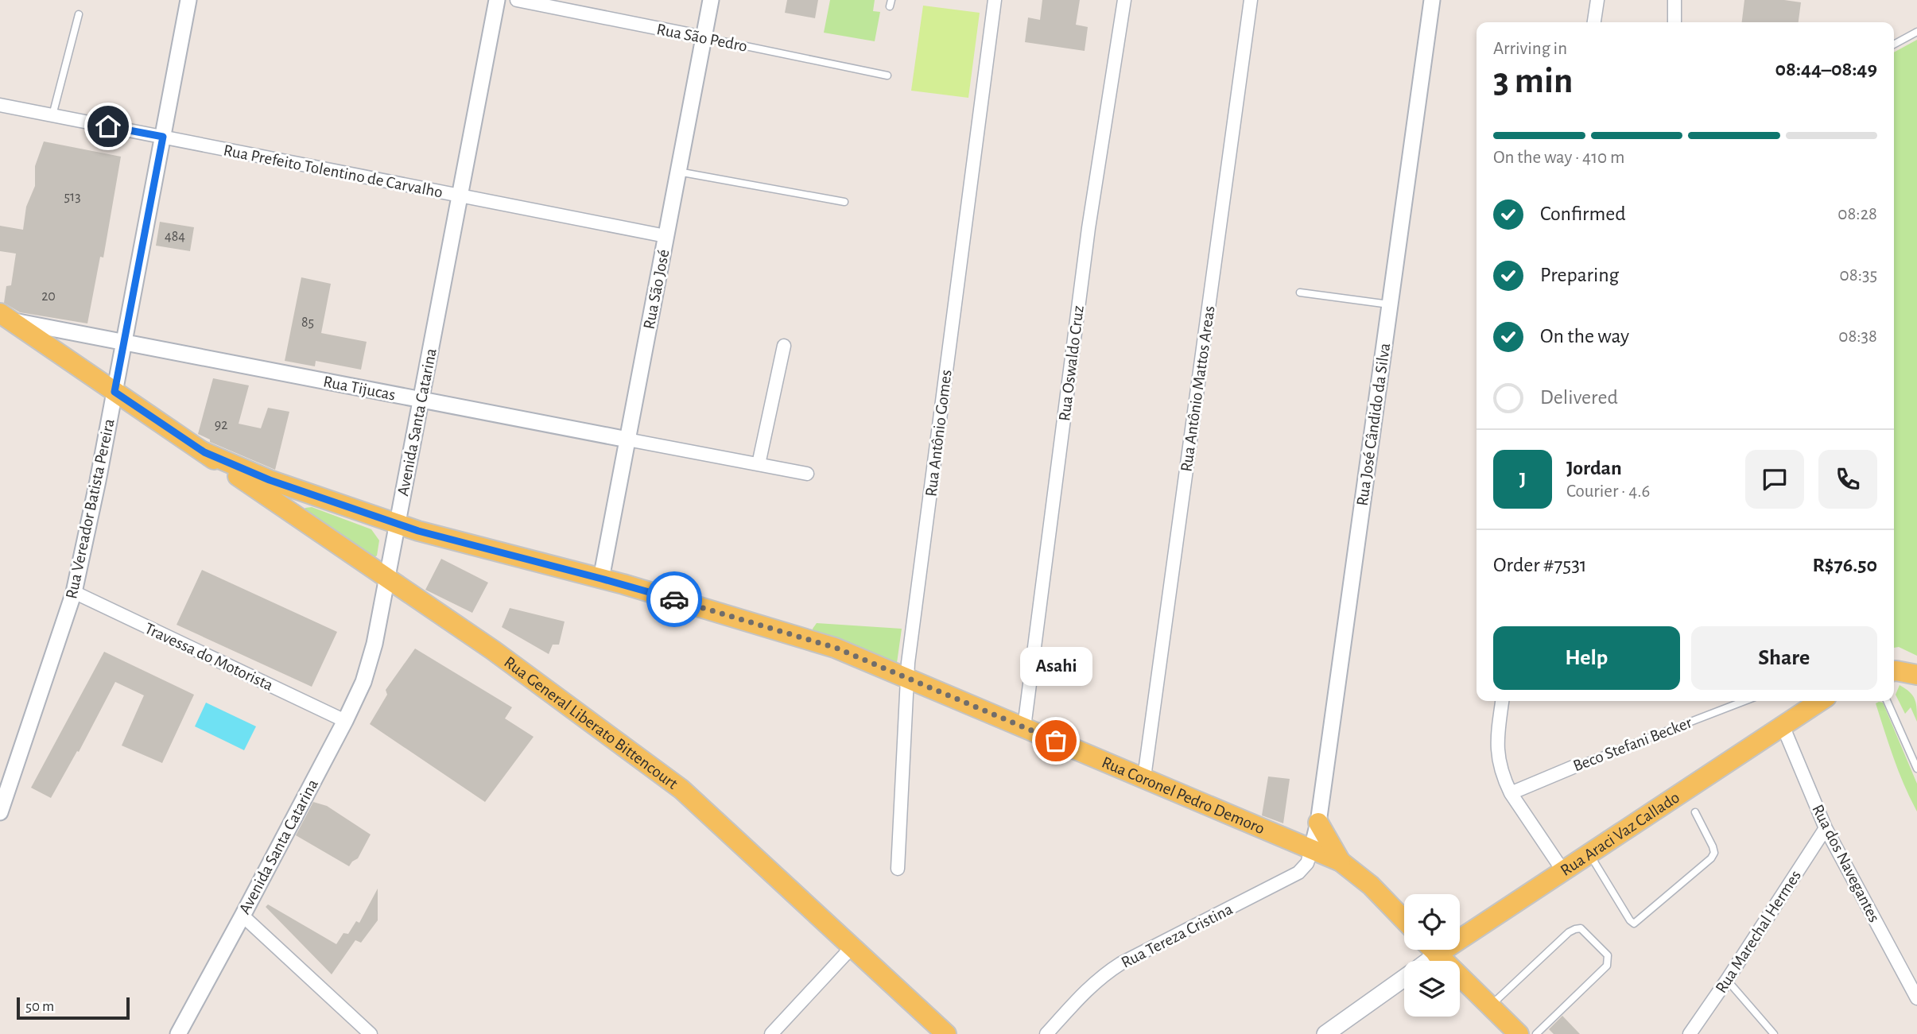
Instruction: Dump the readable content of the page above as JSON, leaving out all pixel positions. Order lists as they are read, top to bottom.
{
  "streets": {
    "main road": ["Rua General Liberato Bittencourt", "Rua Coronel Pedro Demoro", "Rua Araci Vaz Callado"],
    "street": [
      "Rua São Pedro",
      "Rua Prefeito Tolentino de Carvalho",
      "Rua São José",
      "Rua Oswaldo Cruz",
      "Rua Tijucas",
      "Rua Antônio Mattos Areas",
      "Avenida Santa Catarina",
      "Rua José Cândido da Silva",
      "Rua Antônio Gomes",
      "Rua Vereador Batista Pereira",
      "Travessa do Motorista",
      "Beco Stefani Becker",
      "Rua dos Navegantes",
      "Rua Marechal Hermes",
      "Rua Tereza Cristina"
    ]
  },
  "crossings": [
    ["Rua São Pedro", "Rua São José"],
    ["Rua Prefeito Tolentino de Carvalho", "Rua São José"],
    ["Rua Prefeito Tolentino de Carvalho", "Avenida Santa Catarina"],
    ["Rua Prefeito Tolentino de Carvalho", "Rua Vereador Batista Pereira"],
    ["Rua São José", "Rua Tijucas"],
    ["Rua São José", "Rua Coronel Pedro Demoro"],
    ["Rua Oswaldo Cruz", "Rua Coronel Pedro Demoro"],
    ["Rua Tijucas", "Avenida Santa Catarina"],
    ["Rua Tijucas", "Rua Vereador Batista Pereira"],
    ["Rua Antônio Mattos Areas", "Rua Coronel Pedro Demoro"],
    ["Avenida Santa Catarina", "Travessa do Motorista"],
    ["Avenida Santa Catarina", "Rua General Liberato Bittencourt"],
    ["Avenida Santa Catarina", "Rua Coronel Pedro Demoro"],
    ["Rua José Cândido da Silva", "Rua Coronel Pedro Demoro"],
    ["Rua José Cândido da Silva", "Rua Tereza Cristina"],
    ["Rua Antônio Gomes", "Rua Coronel Pedro Demoro"],
    ["Rua Vereador Batista Pereira", "Travessa do Motorista"],
    ["Rua General Liberato Bittencourt", "Rua Coronel Pedro Demoro"],
    ["Rua Coronel Pedro Demoro", "Rua Tereza Cristina"],
    ["Rua Araci Vaz Callado", "Rua dos Navegantes"],
    ["Rua dos Navegantes", "Rua Marechal Hermes"]
  ],
  "places": ["Asahi"],
  "house_numbers": [
    "513",
    "484",
    "20",
    "85",
    "92"
  ],
  "scale_bar": "50 m",
  "page": {
    "heading": ["3 min", "Arriving in", "08:44–08:49"],
    "panel": [
      "Jordan",
      "Courier · 4.6",
      "Order #7531",
      "R$76.50"
    ],
    "bar": "On the way · 410 m",
    "list": [
      ["Confirmed", "08:28"],
      ["Preparing", "08:35"],
      ["On the way", "08:38"],
      "Delivered"
    ],
    "round": "J",
    "buttons": ["Help", "Share"],
    "bubble": "Asahi",
    "scale": "50 m"
  }
}
